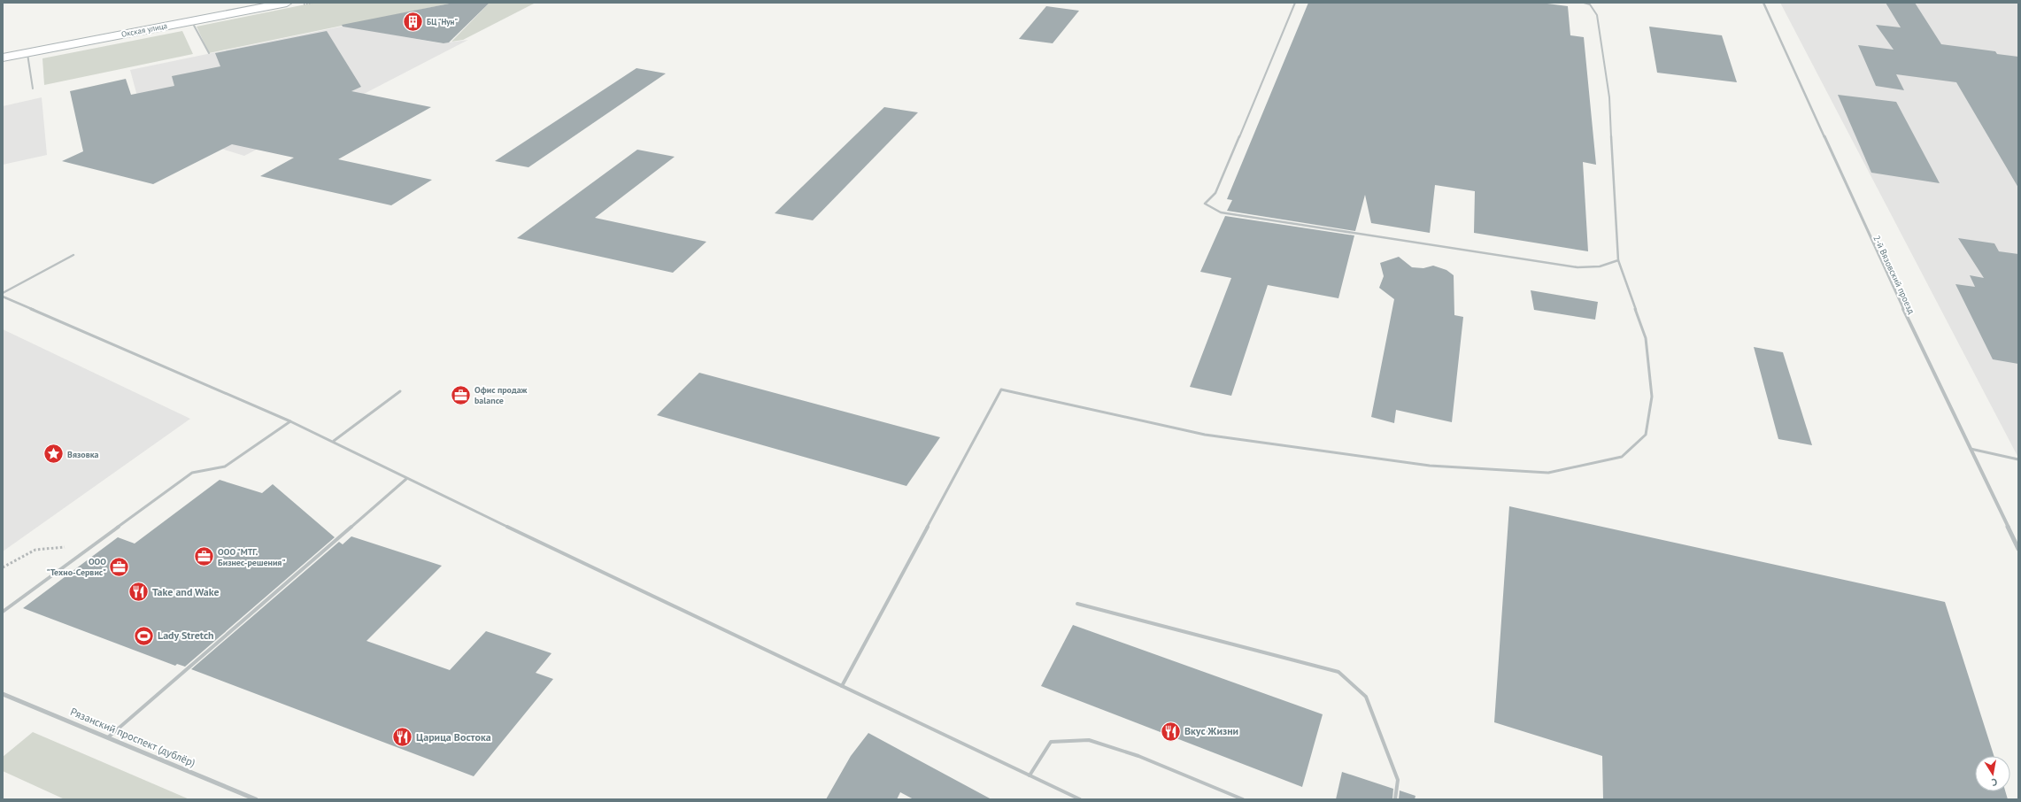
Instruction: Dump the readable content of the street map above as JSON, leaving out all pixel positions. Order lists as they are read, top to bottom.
{
  "streets": {
    "main road": ["Окская улица"],
    "street": ["2-й Вязовский проезд", "Рязанский проспект (дублёр)"]
  },
  "places": {
    "building": ["БЦ \"Нун\""],
    "office": ["Офис продаж balance", "ООО \"МТГ. Бизнес-решения\"", "ООО \"Техно-Сервис\""],
    "place": ["Вязовка"],
    "restaurant": ["Take and Wake", "Вкус Жизни", "Царица Востока"],
    "sports": ["Lady Stretch"]
  },
  "north": "bottom"
}
